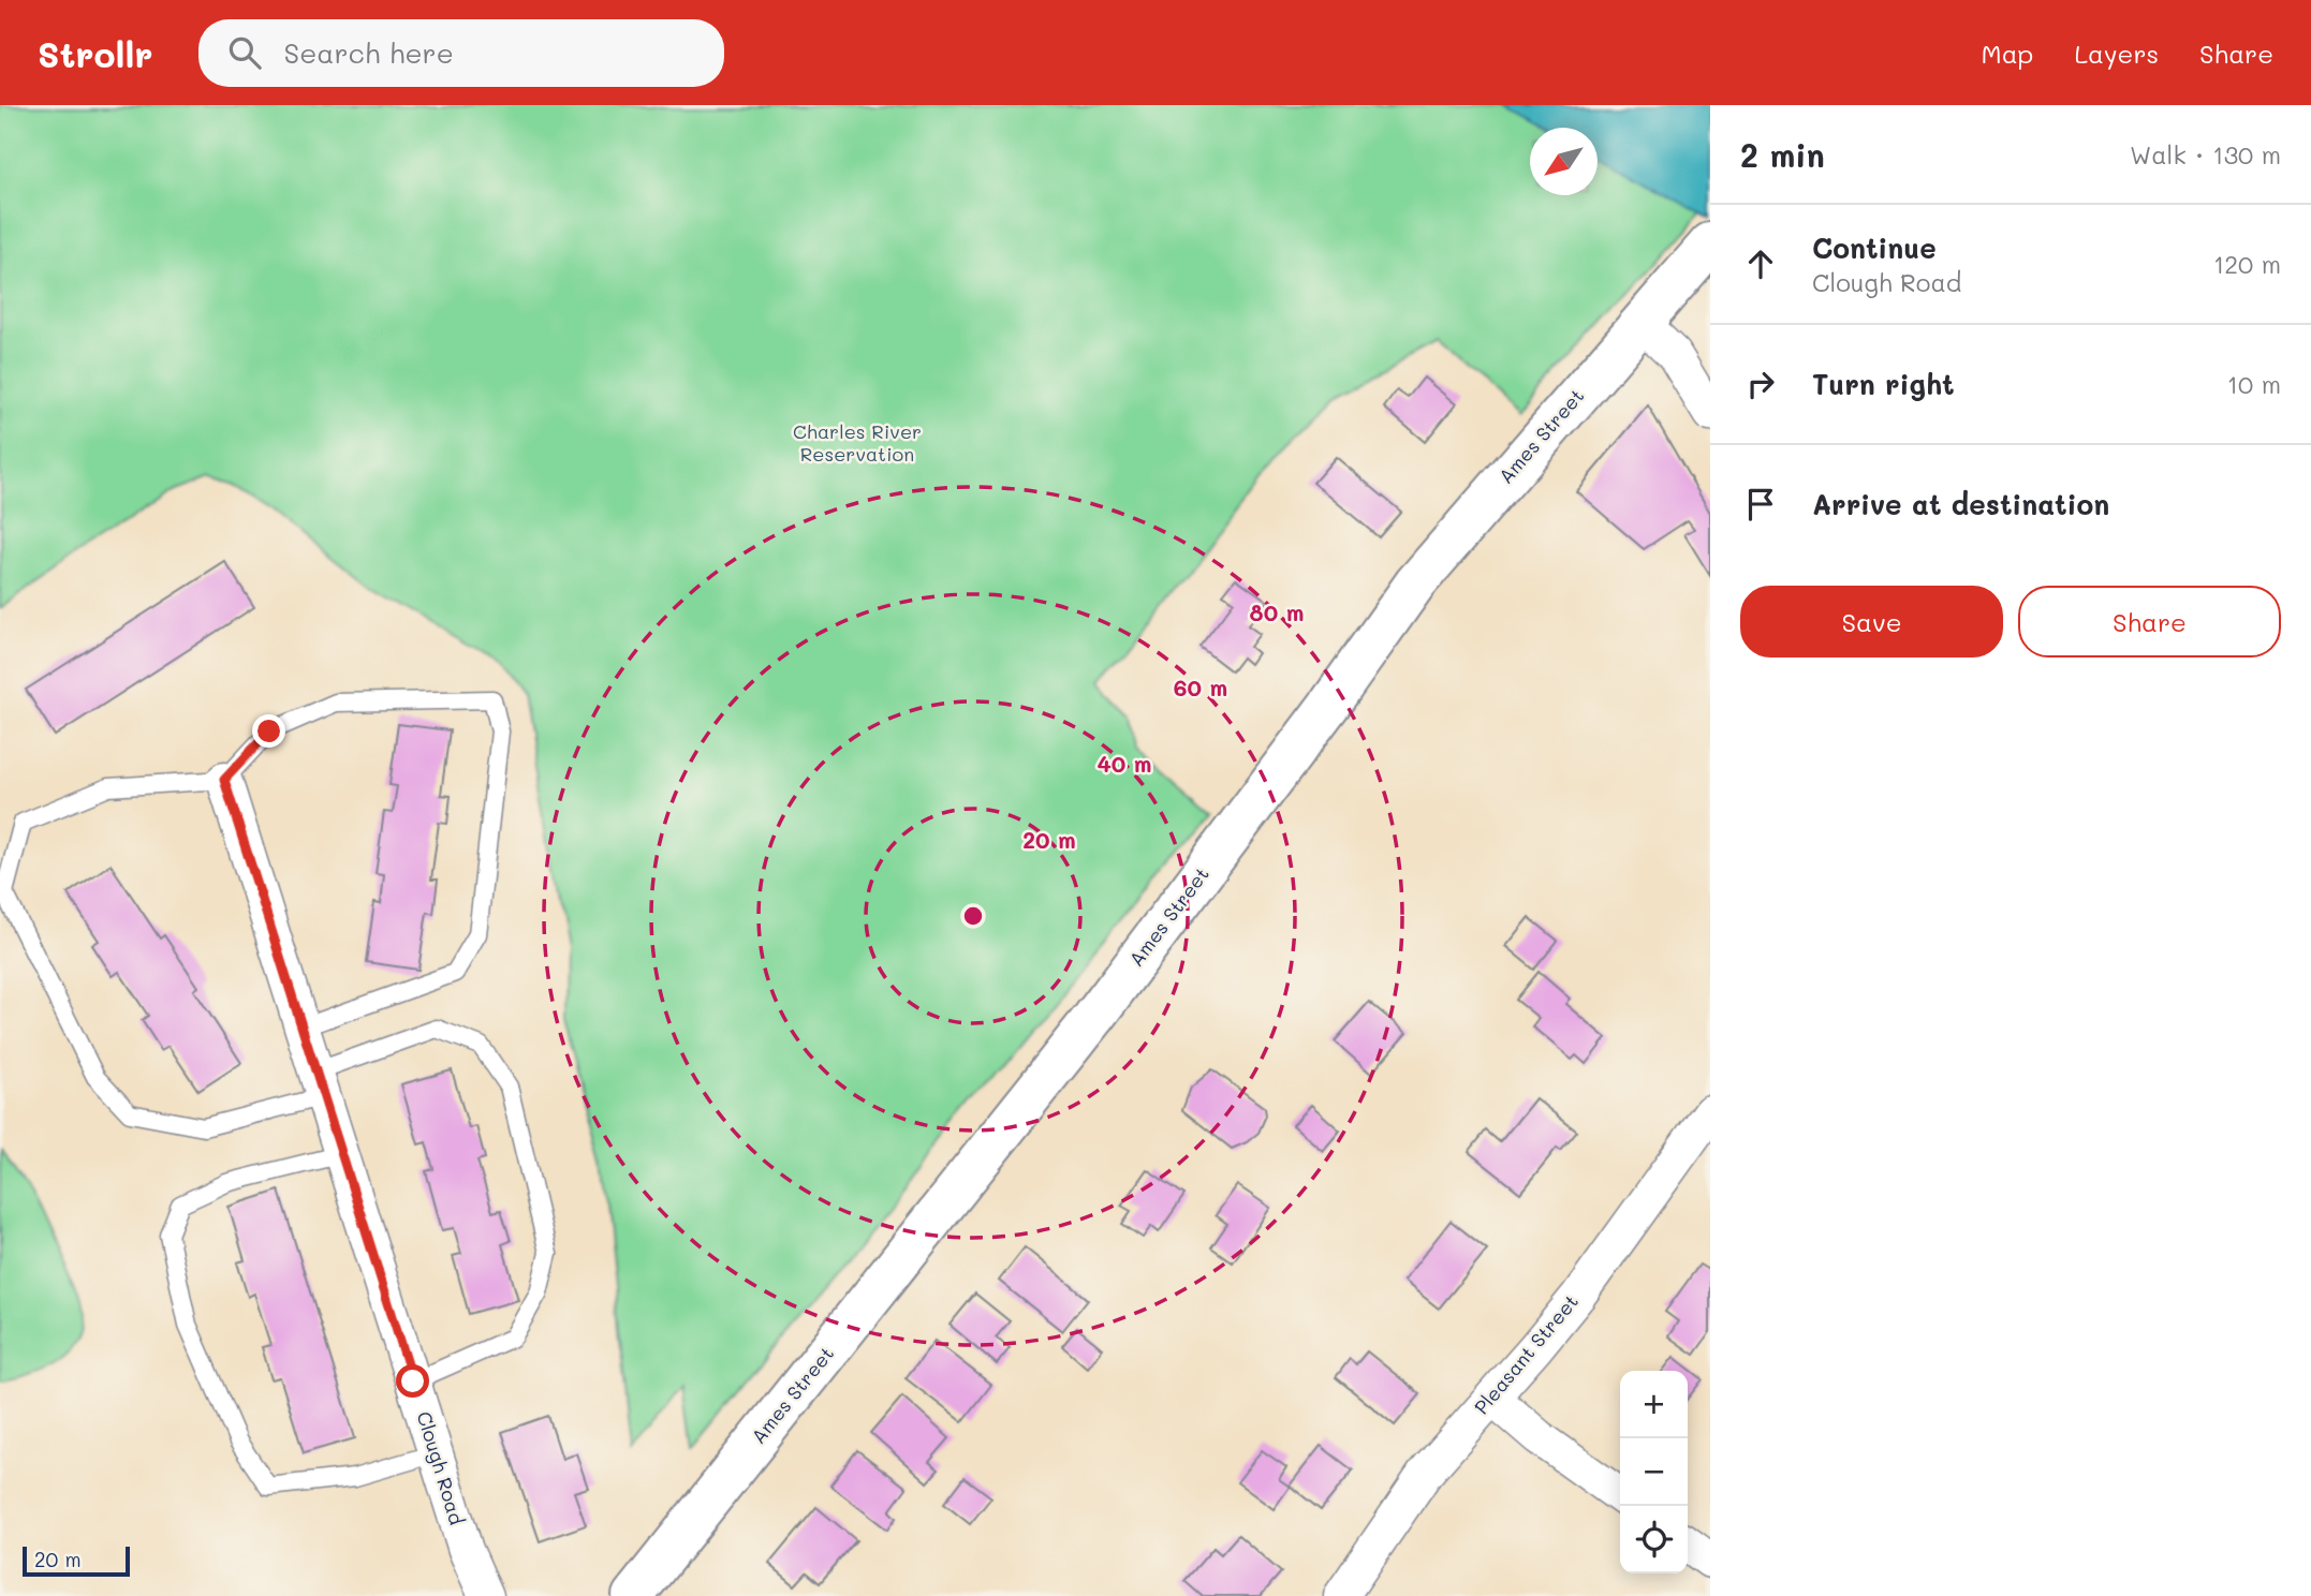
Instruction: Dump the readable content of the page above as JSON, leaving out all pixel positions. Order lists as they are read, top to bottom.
{
  "streets": {
    "street": ["Ames Street", "Pleasant Street", "Clough Road"]
  },
  "parks": ["Charles River Reservation"],
  "scale_bar": "20 m",
  "north": "bottom left",
  "page": {
    "header": "Strollr",
    "search": "Search here",
    "nav": ["Map", "Layers", "Share"],
    "heading": ["2 min", "Walk · 130 m"],
    "list": [
      ["Continue", "Clough Road", "120 m"],
      ["Turn right", "10 m"],
      "Arrive at destination"
    ],
    "buttons": ["Save", "Share"],
    "map_buttons": ["+", "−"],
    "scale": "20 m"
  },
  "rings": [
    "80 m",
    "60 m",
    "40 m",
    "20 m"
  ]
}
